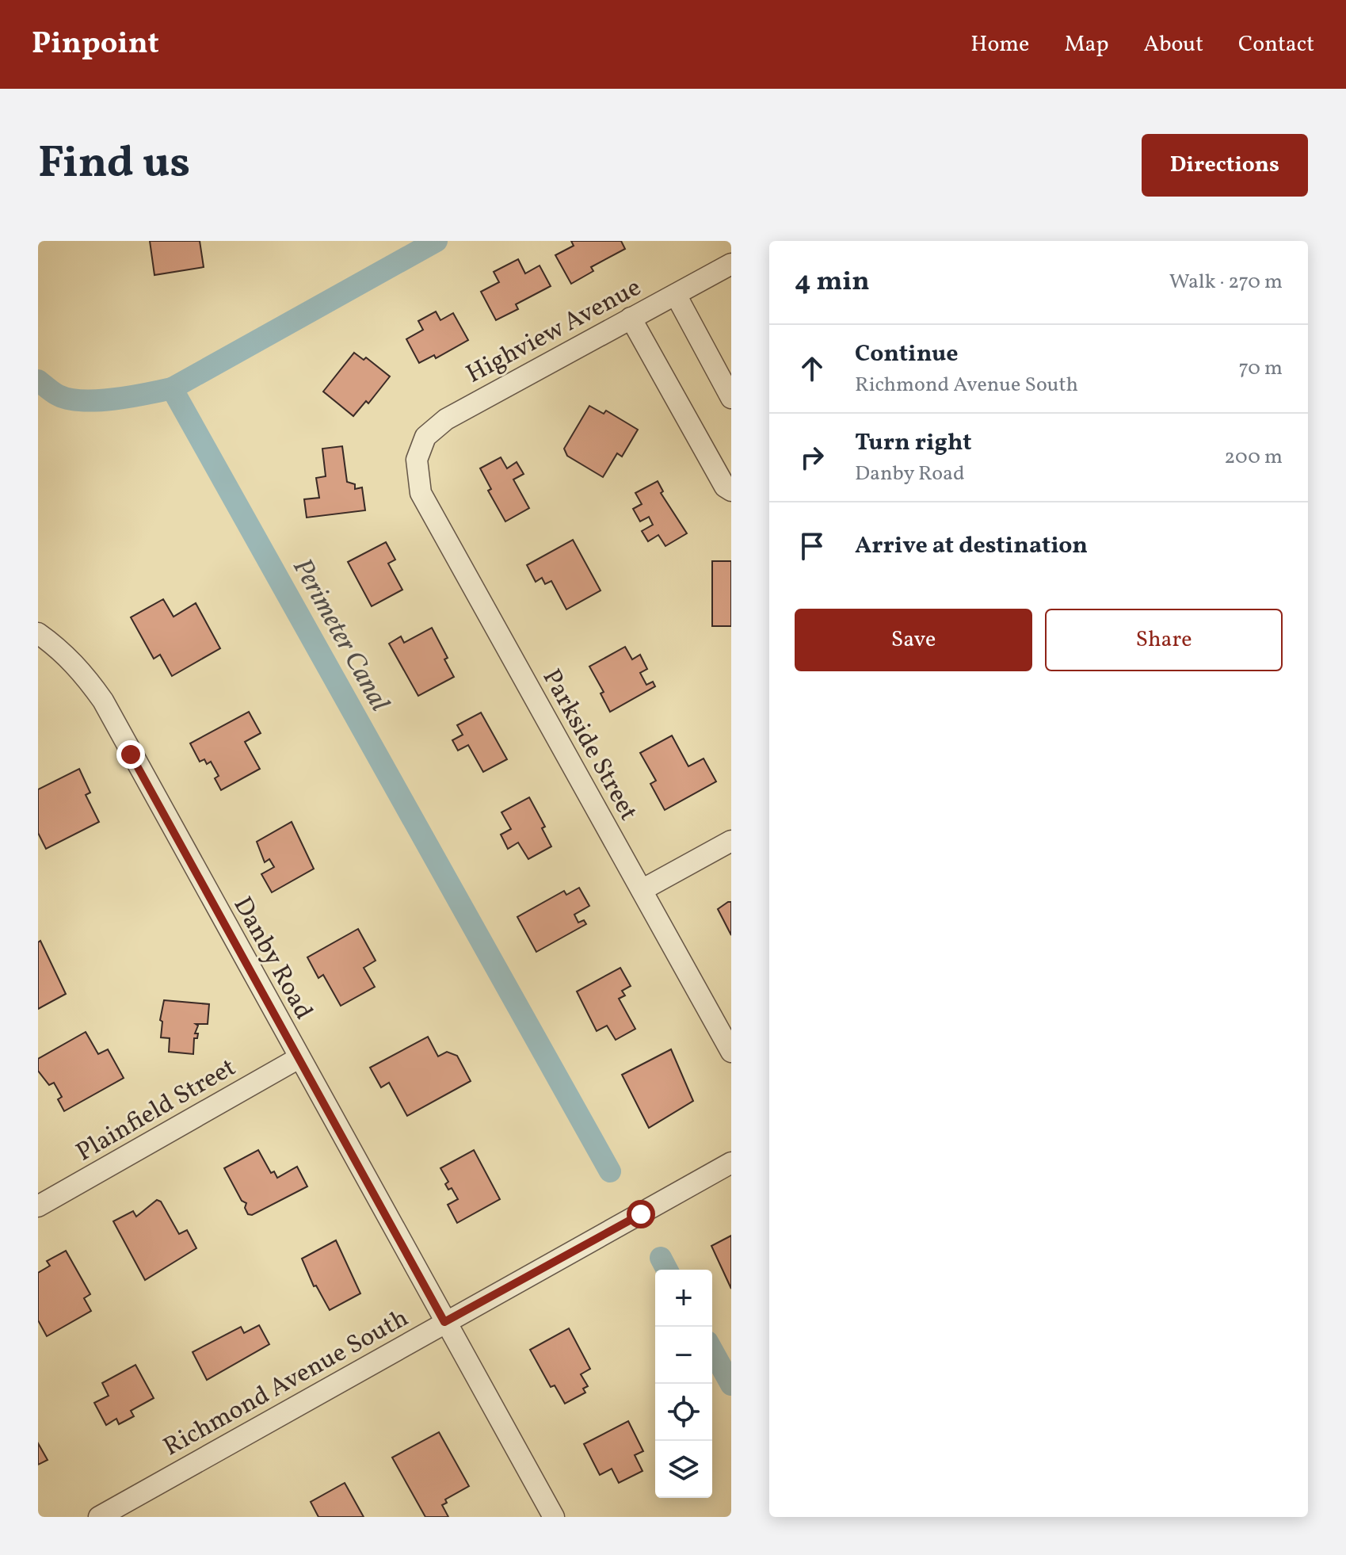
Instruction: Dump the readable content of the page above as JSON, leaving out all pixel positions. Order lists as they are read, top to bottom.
{
  "streets": {
    "street": [
      "Highview Avenue",
      "Parkside Street",
      "Danby Road",
      "Plainfield Street",
      "Richmond Avenue South"
    ]
  },
  "crossings": [
    ["Highview Avenue", "Parkside Street"],
    ["Danby Road", "Plainfield Street"],
    ["Danby Road", "Richmond Avenue South"]
  ],
  "water": ["Perimeter Canal"],
  "page": {
    "header": "Pinpoint",
    "nav": [
      "Home",
      "Map",
      "About",
      "Contact"
    ],
    "title": "Find us",
    "buttons": [
      "Directions",
      ["Save", "Share"]
    ],
    "heading": ["4 min", "Walk · 270 m"],
    "list": [
      ["Continue", "Richmond Avenue South", "70 m"],
      ["Turn right", "Danby Road", "200 m"],
      "Arrive at destination"
    ],
    "map_buttons": ["+", "−"]
  }
}
